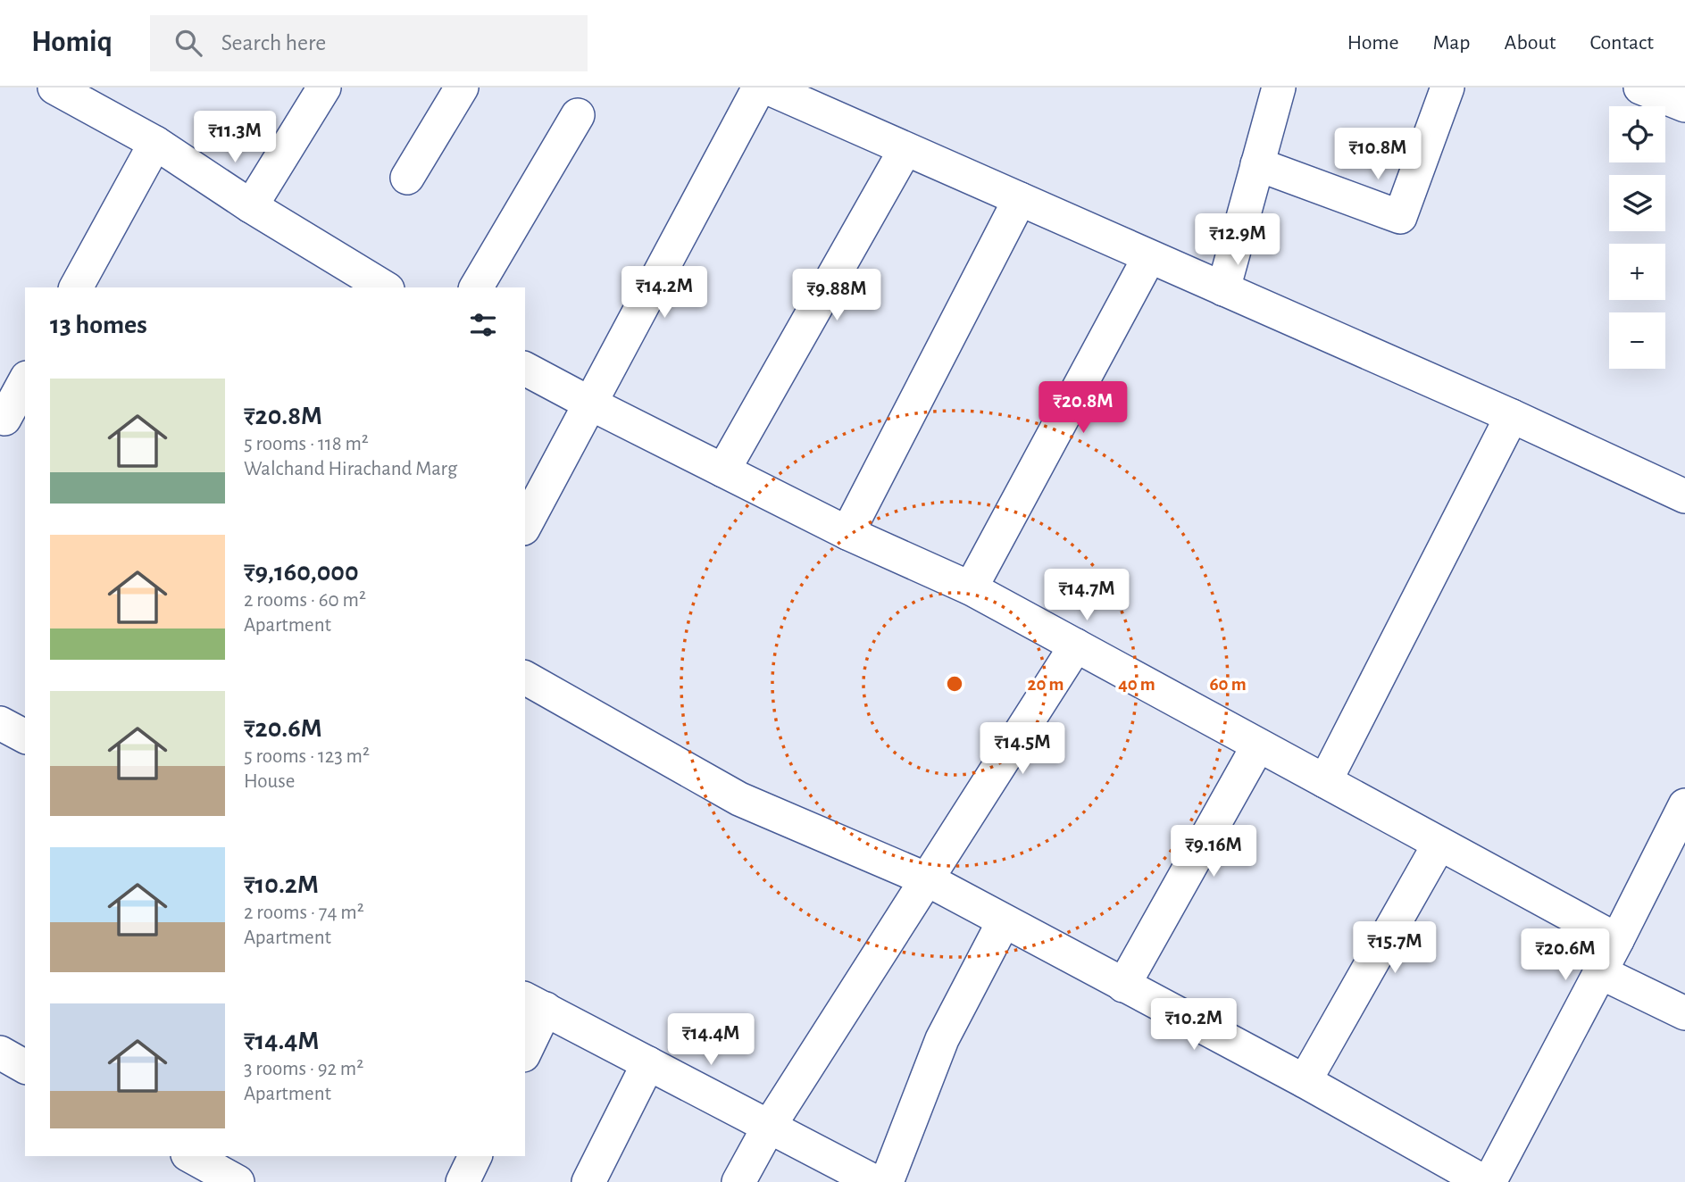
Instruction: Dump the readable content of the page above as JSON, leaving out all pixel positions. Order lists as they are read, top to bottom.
{
  "page": {
    "header": "Homiq",
    "search": "Search here",
    "nav": [
      "Home",
      "Map",
      "About",
      "Contact"
    ],
    "map_buttons": ["+", "−"],
    "price": [
      "₹11.3M",
      "₹10.8M",
      "₹12.9M",
      "₹14.2M",
      "₹9.88M",
      "₹20.8M",
      "₹14.7M",
      "₹14.5M",
      "₹9.16M",
      "₹15.7M",
      "₹20.6M",
      "₹10.2M",
      "₹14.4M"
    ],
    "heading": "13 homes",
    "list": [
      {
        "name": "₹20.8M",
        "note": "5 rooms · 118 m² · Walchand Hirachand Marg"
      },
      {
        "name": "₹9,160,000",
        "note": "2 rooms · 60 m² · Apartment"
      },
      {
        "name": "₹20.6M",
        "note": "5 rooms · 123 m² · House"
      },
      {
        "name": "₹10.2M",
        "note": "2 rooms · 74 m² · Apartment"
      },
      {
        "name": "₹14.4M",
        "note": "3 rooms · 92 m² · Apartment"
      }
    ]
  },
  "rings": ["20 m", "40 m", "60 m"]
}
